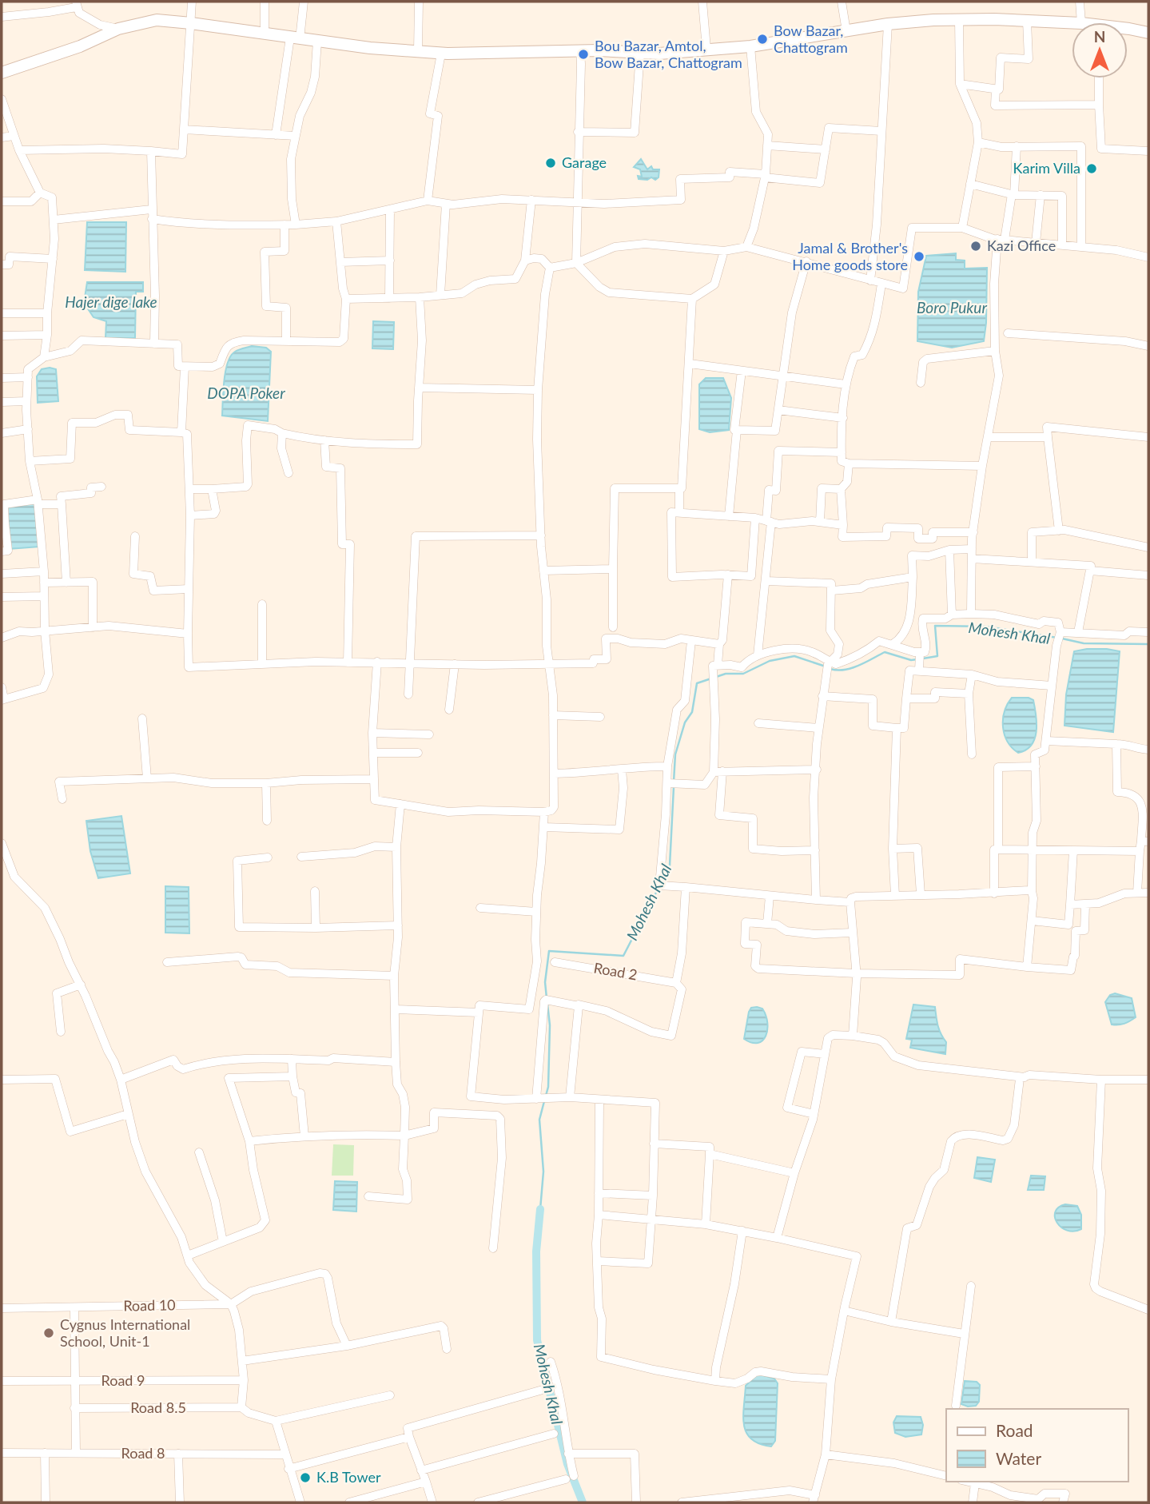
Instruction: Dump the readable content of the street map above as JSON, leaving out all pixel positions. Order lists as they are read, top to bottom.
{
  "streets": {
    "street": [
      "Road 2",
      "Road 10",
      "Road 9",
      "Road 8.5",
      "Road 8"
    ]
  },
  "water": [
    "Hajer dige lake",
    "Boro Pukur",
    "DOPA Poker",
    "Mohesh Khal"
  ],
  "places": [
    "Bow Bazar, Chattogram",
    "Bou Bazar, Amtol, Bow Bazar, Chattogram",
    "Garage",
    "Karim Villa",
    "Kazi Office",
    "Jamal & Brother's Home goods store",
    "Cygnus International School, Unit-1",
    "K.B Tower"
  ],
  "legend": ["Road", "Water"],
  "north": "top"
}
